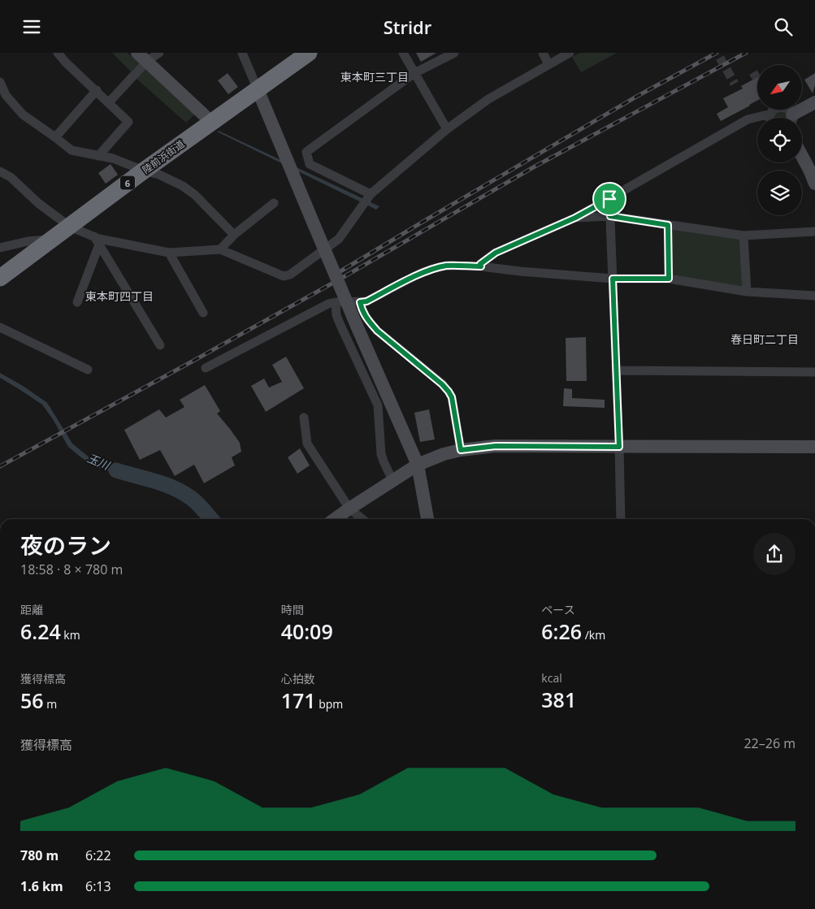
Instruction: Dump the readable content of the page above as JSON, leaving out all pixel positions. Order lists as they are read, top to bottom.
{
  "streets": {
    "highway": ["陸前浜街道", "6"]
  },
  "districts": ["東本町三丁目", "東本町四丁目", "春日町二丁目"],
  "water": ["玉川"],
  "north": "bottom left",
  "page": {
    "header": "Stridr",
    "heading": ["夜のラン", "18:58 · 8 × 780 m"],
    "stats": [
      ["距離", "6.24 km"],
      ["時間", "40:09"],
      ["ペース", "6:26 /km"],
      ["獲得標高", "56 m"],
      ["心拍数", "171 bpm"],
      ["kcal", "381"]
    ],
    "chart": ["獲得標高", "22–26 m"],
    "list": [
      {
        "name": "780 m",
        "note": "6:22"
      },
      {
        "name": "1.6 km",
        "note": "6:13"
      }
    ]
  }
}
